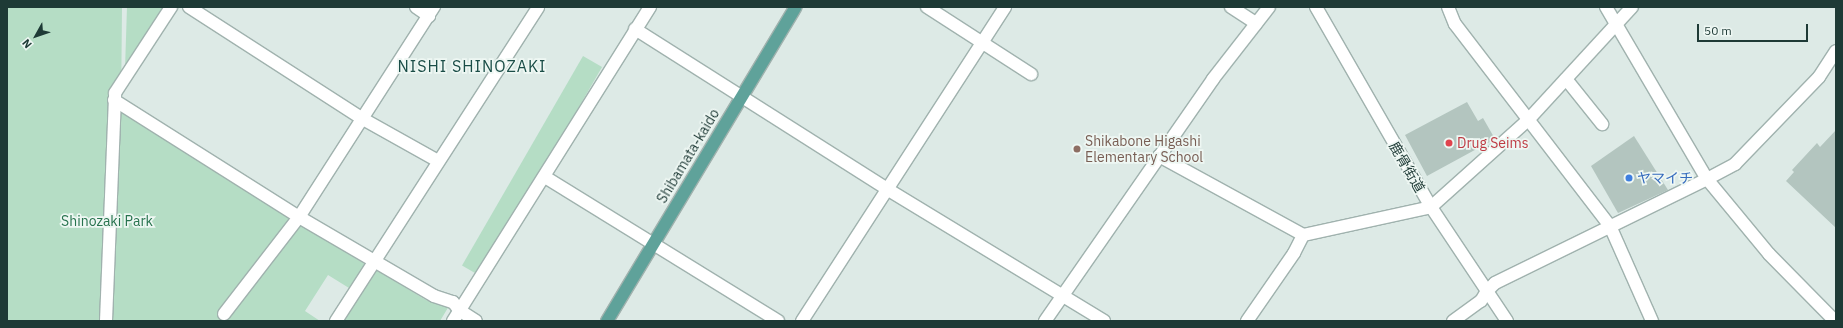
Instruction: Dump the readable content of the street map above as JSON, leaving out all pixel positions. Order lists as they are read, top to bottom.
{
  "streets": {
    "main road": ["Shibamata-kaido"],
    "street": ["鹿骨街道"]
  },
  "districts": ["NISHI SHINOZAKI"],
  "parks": ["Shinozaki Park"],
  "places": ["Drug Seims", "Shikabone Higashi Elementary School", "ヤマイチ"],
  "scale_bar": "50 m",
  "north": "bottom left"
}
